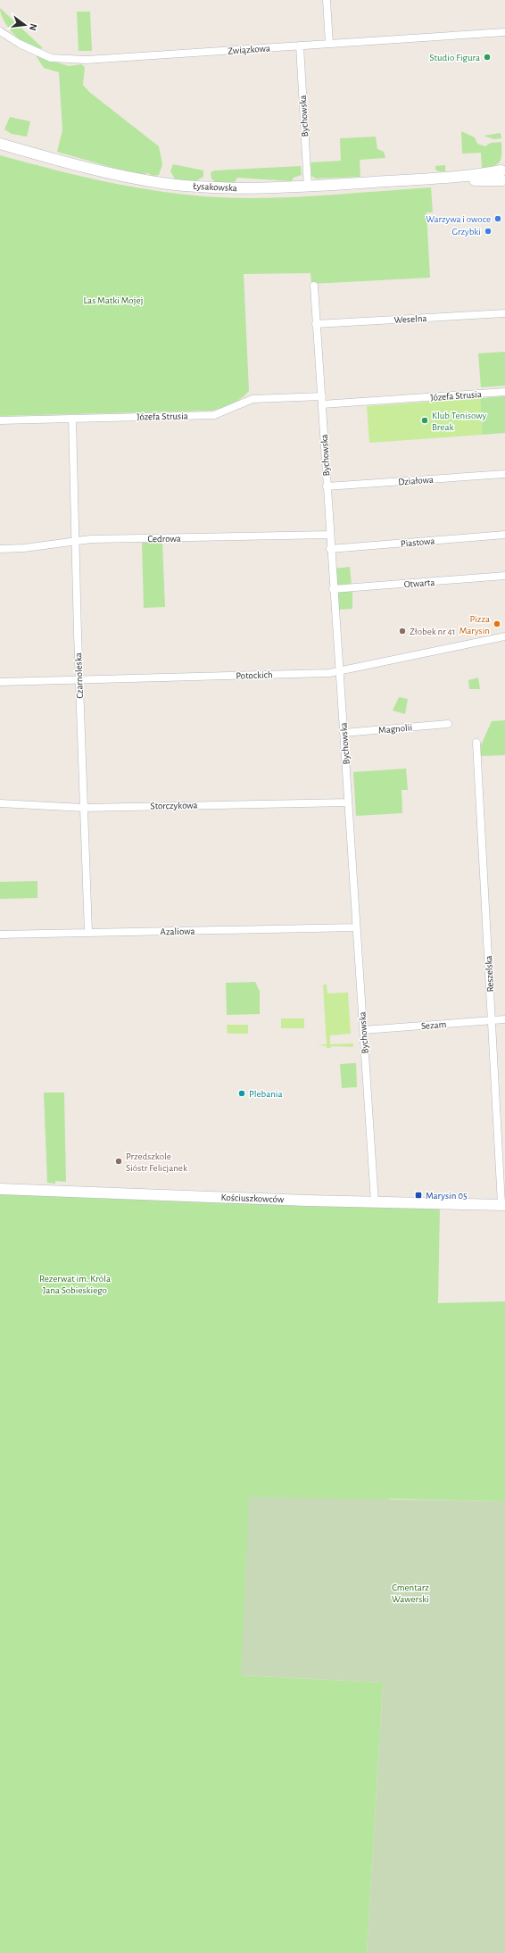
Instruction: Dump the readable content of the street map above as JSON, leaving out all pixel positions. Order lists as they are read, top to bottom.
{
  "streets": {
    "street": [
      "Związkowa",
      "Bychowska",
      "Łysakowska",
      "Weselna",
      "Józefa Strusia",
      "Działowa",
      "Cedrowa",
      "Piastowa",
      "Otwarta",
      "Potockich",
      "Czarnoleska",
      "Magnolii",
      "Storczykowa",
      "Azaliowa",
      "Reszelska",
      "Sezam",
      "Kościuszkowców"
    ]
  },
  "crossings": [
    ["Związkowa", "Bychowska"],
    ["Bychowska", "Łysakowska"],
    ["Bychowska", "Weselna"],
    ["Bychowska", "Józefa Strusia"],
    ["Bychowska", "Działowa"],
    ["Bychowska", "Cedrowa"],
    ["Bychowska", "Piastowa"],
    ["Bychowska", "Otwarta"],
    ["Bychowska", "Potockich"],
    ["Bychowska", "Magnolii"],
    ["Bychowska", "Storczykowa"],
    ["Bychowska", "Azaliowa"],
    ["Bychowska", "Sezam"],
    ["Bychowska", "Kościuszkowców"],
    ["Józefa Strusia", "Czarnoleska"],
    ["Cedrowa", "Czarnoleska"],
    ["Potockich", "Czarnoleska"],
    ["Czarnoleska", "Storczykowa"],
    ["Czarnoleska", "Azaliowa"],
    ["Reszelska", "Sezam"],
    ["Reszelska", "Kościuszkowców"]
  ],
  "parks": ["Las Matki Mojej", "Rezerwat im. Króla Jana Sobieskiego", "Cmentarz Wawerski"],
  "places": {
    "other": [
      "Studio Figura",
      "Warzywa i owoce",
      "Grzybki",
      "Klub Tenisowy Break",
      "Pizza Marysin",
      "Żłobek nr 41",
      "Plebania",
      "Przedszkole Sióstr Felicjanek"
    ],
    "transit": ["Marysin 05"]
  },
  "north": "right"
}
